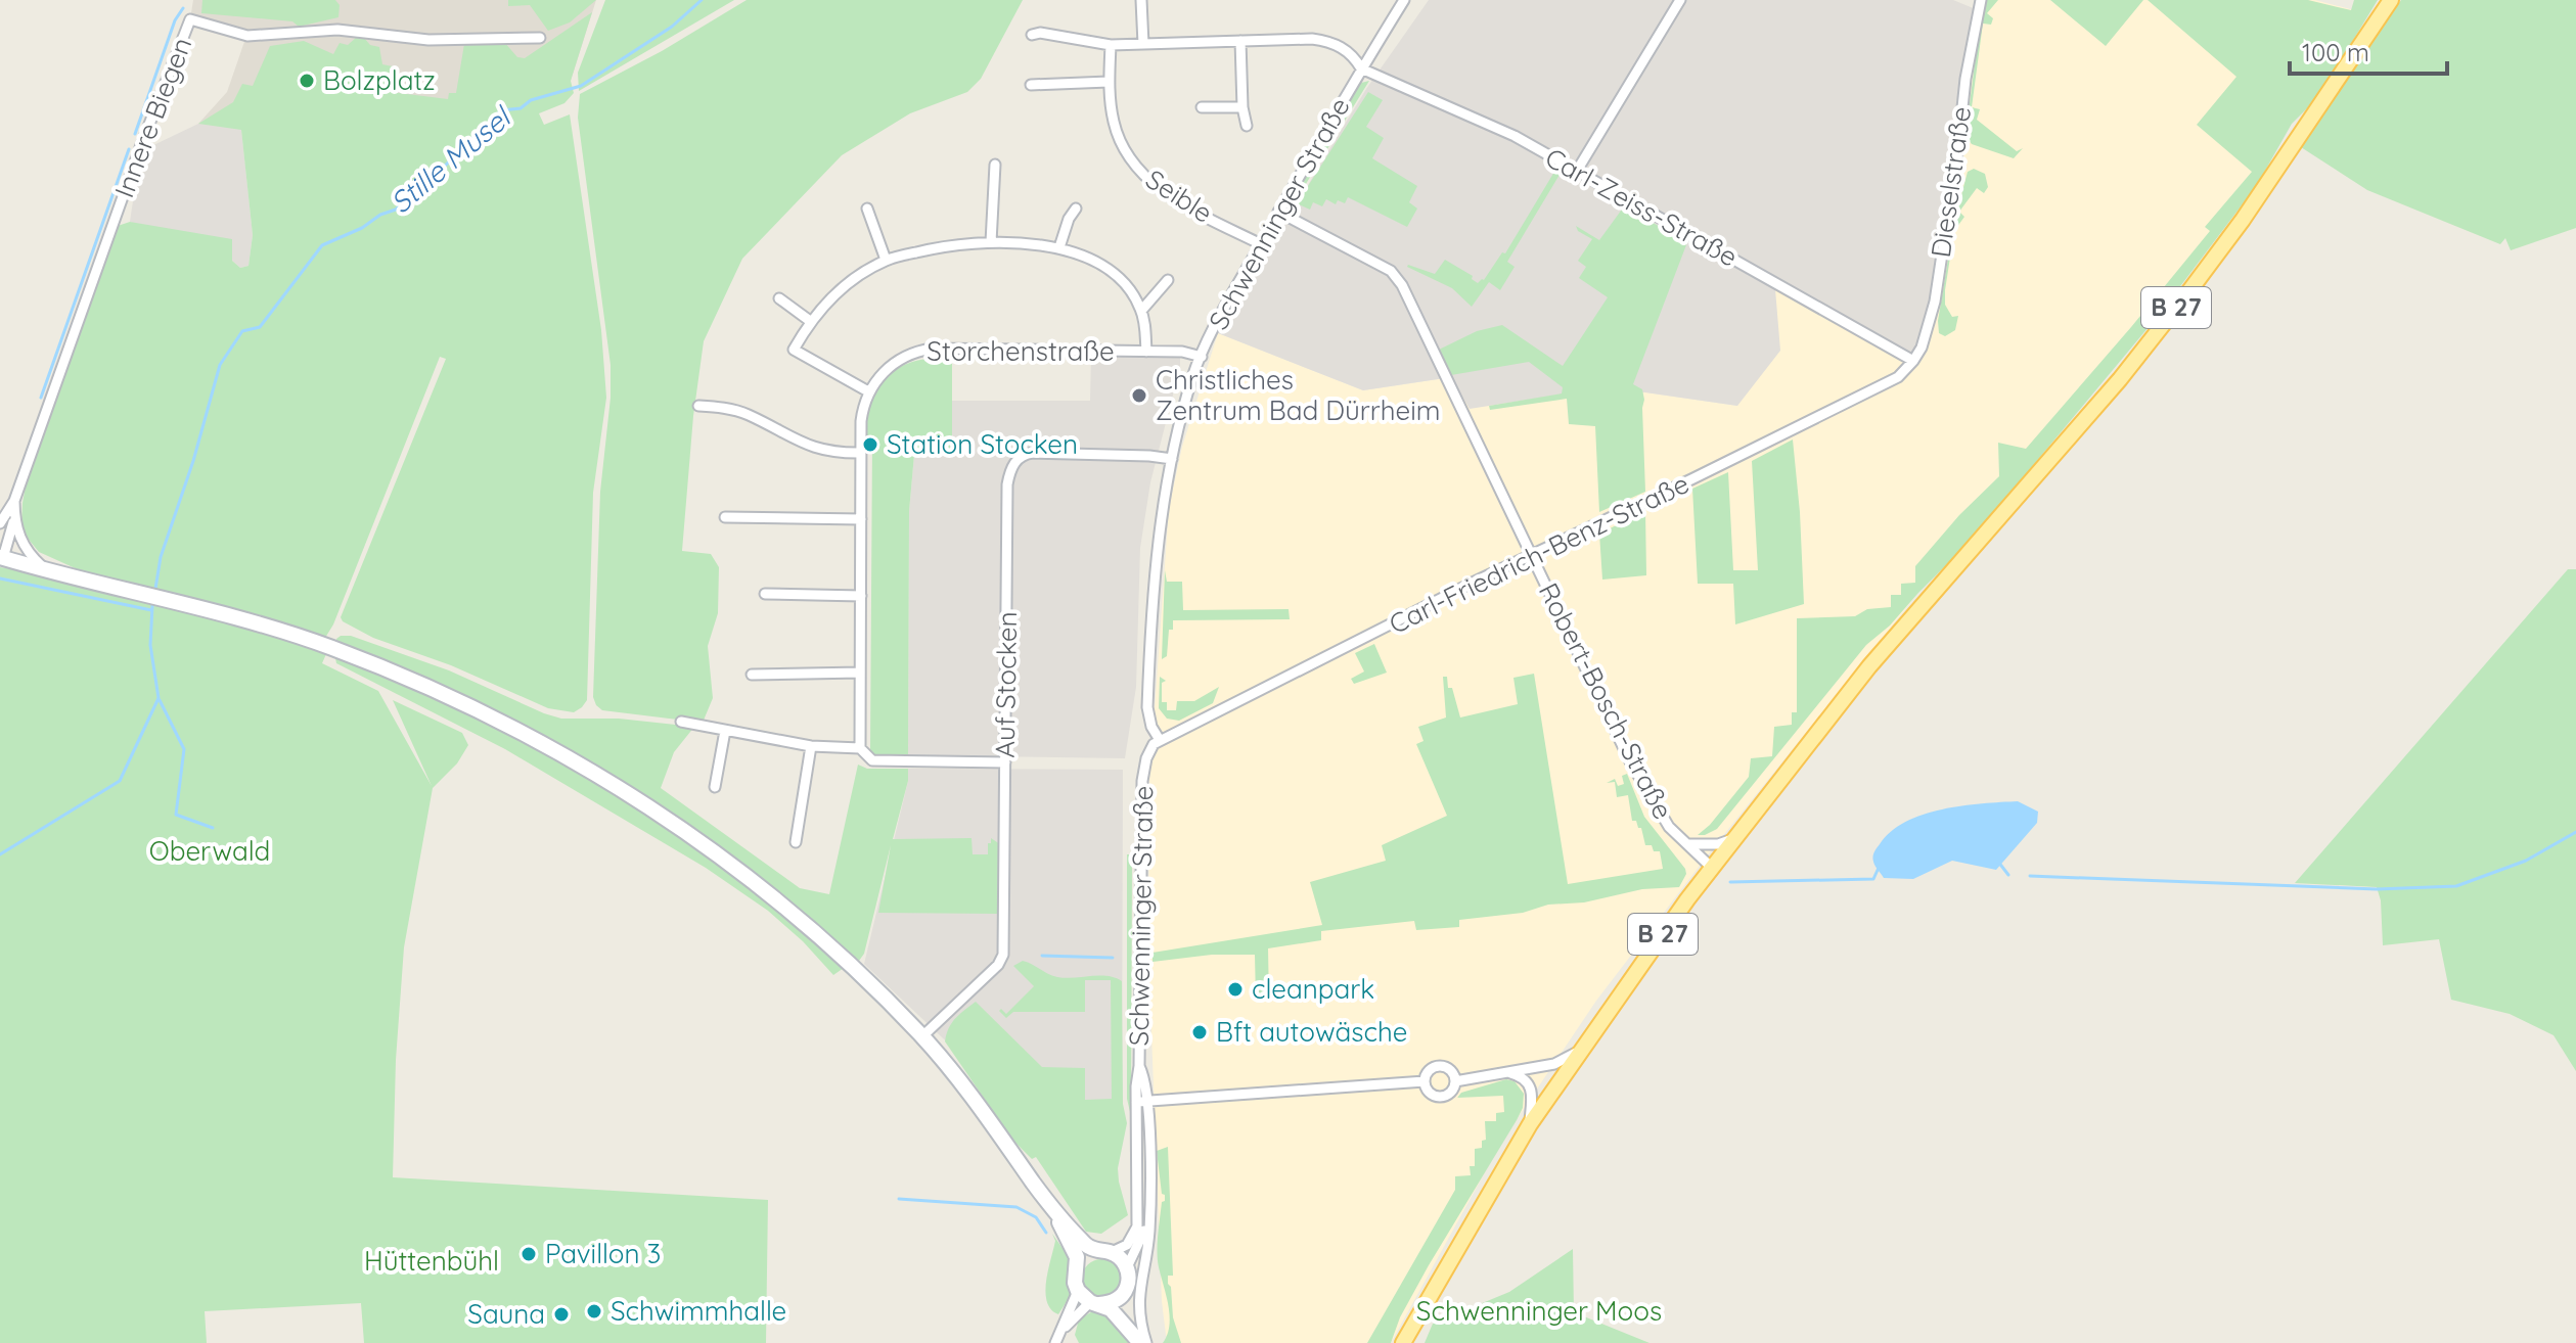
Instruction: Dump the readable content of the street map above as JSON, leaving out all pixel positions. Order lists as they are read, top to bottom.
{
  "streets": {
    "main road": ["B 27"],
    "street": [
      "Innere Biegen",
      "Dieselstraße",
      "Seible",
      "Carl-Zeiss-Straße",
      "Schwenninger Straße",
      "Storchenstraße",
      "Carl-Friedrich-Benz-Straße",
      "Auf Stocken",
      "Robert-Bosch-Straße"
    ]
  },
  "crossings": [
    ["Dieselstraße", "Carl-Zeiss-Straße"],
    ["Dieselstraße", "Carl-Friedrich-Benz-Straße"],
    ["Seible", "Schwenninger Straße"],
    ["Carl-Zeiss-Straße", "Schwenninger Straße"],
    ["Carl-Zeiss-Straße", "Carl-Friedrich-Benz-Straße"],
    ["Schwenninger Straße", "Storchenstraße"],
    ["Schwenninger Straße", "Carl-Friedrich-Benz-Straße"],
    ["Schwenninger Straße", "Auf Stocken"],
    ["Schwenninger Straße", "Robert-Bosch-Straße"],
    ["B 27", "Robert-Bosch-Straße"],
    ["Carl-Friedrich-Benz-Straße", "Robert-Bosch-Straße"]
  ],
  "water": ["Stille Musel"],
  "parks": ["Oberwald", "Hüttenbühl", "Schwenninger Moos"],
  "places": [
    "Bolzplatz",
    "Christliches Zentrum Bad Dürrheim",
    "Station Stocken",
    "cleanpark",
    "Bft autowäsche",
    "Pavillon 3",
    "Schwimmhalle",
    "Sauna"
  ],
  "scale_bar": "100 m"
}
